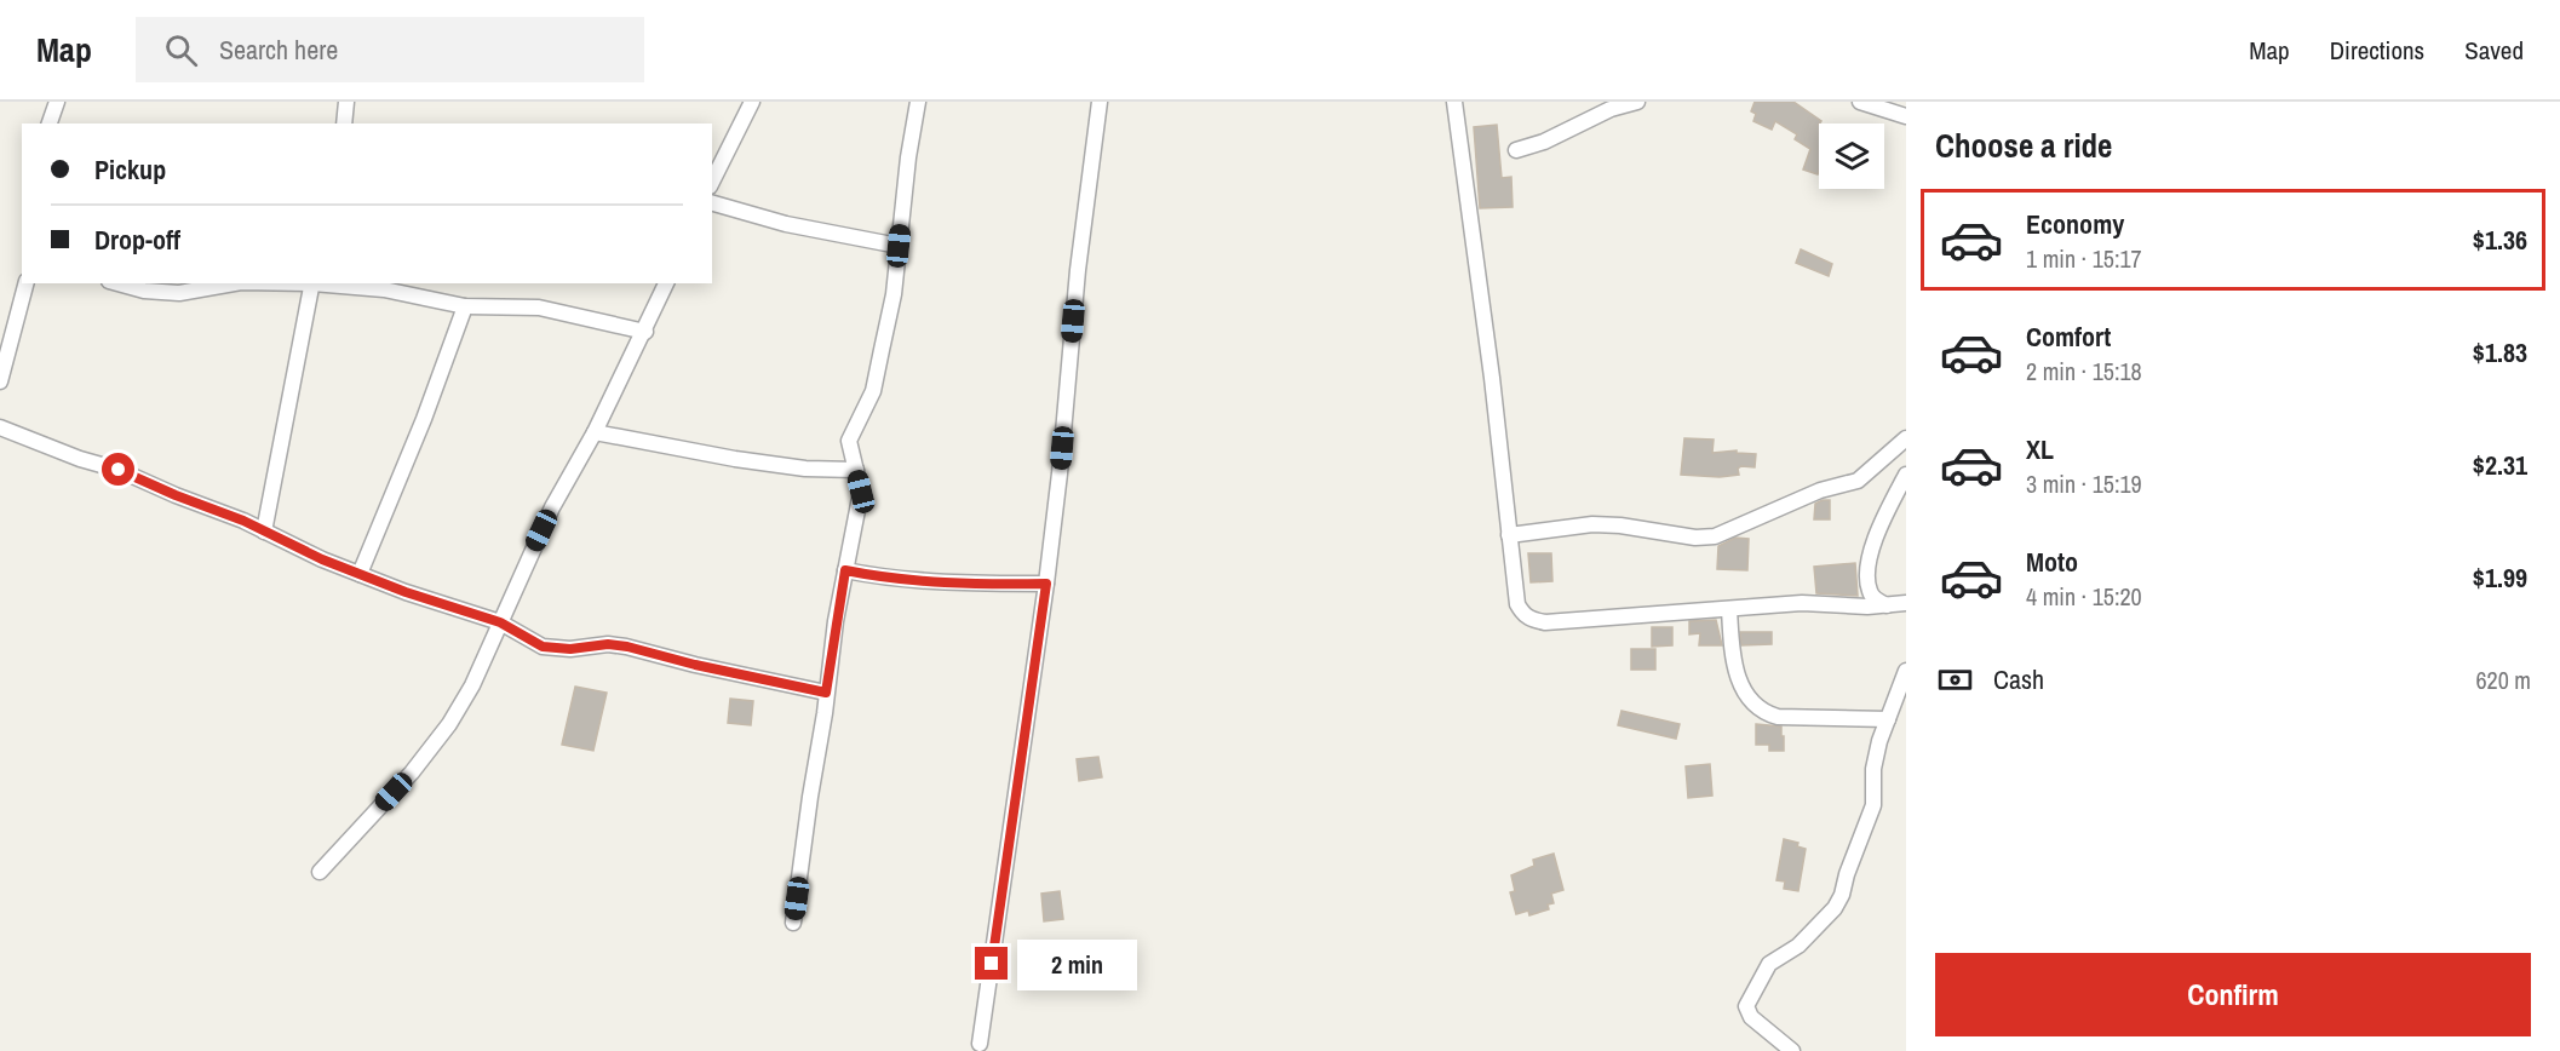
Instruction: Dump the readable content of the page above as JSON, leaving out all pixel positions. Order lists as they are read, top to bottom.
{
  "page": {
    "header": "Map",
    "search": "Search here",
    "nav": ["Map", "Directions", "Saved"],
    "heading": "Choose a ride",
    "banner": ["Pickup", "Drop-off"],
    "list": [
      {
        "name": "Economy",
        "note": "1 min · 15:17",
        "value": "$1.36"
      },
      {
        "name": "Comfort",
        "note": "2 min · 15:18",
        "value": "$1.83"
      },
      {
        "name": "XL",
        "note": "3 min · 15:19",
        "value": "$2.31"
      },
      {
        "name": "Moto",
        "note": "4 min · 15:20",
        "value": "$1.99"
      }
    ],
    "pay": ["Cash", "620 m"],
    "buttons": "Confirm",
    "bubble": "2 min"
  }
}
